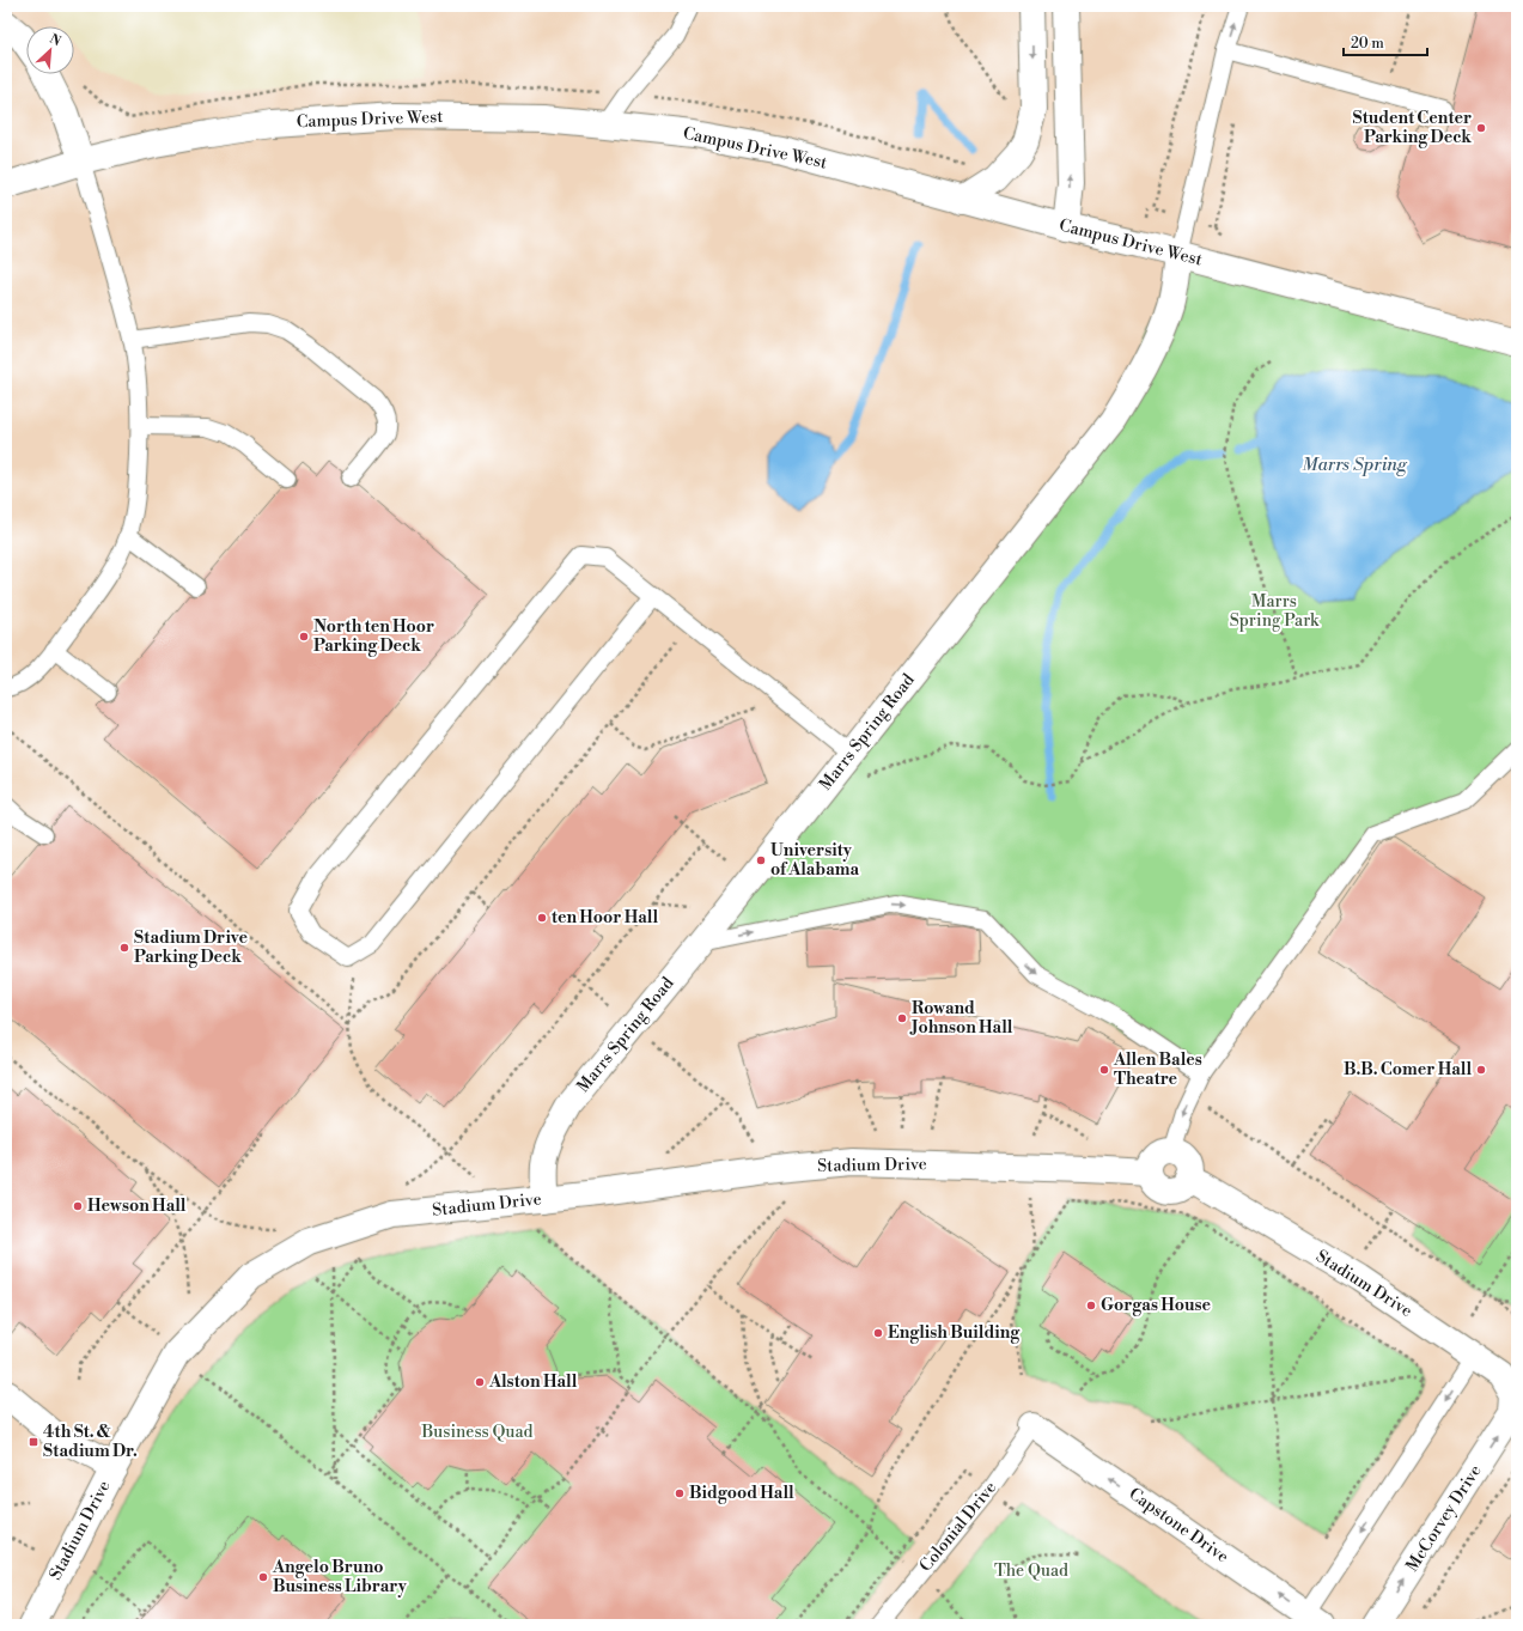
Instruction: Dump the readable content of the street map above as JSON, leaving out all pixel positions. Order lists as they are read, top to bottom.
{
  "streets": {
    "street": [
      "Campus Drive West",
      "Marrs Spring Road",
      "Stadium Drive",
      "McCorvey Drive",
      "Capstone Drive"
    ],
    "lane": ["Colonial Drive"]
  },
  "crossings": [
    ["Campus Drive West", "Marrs Spring Road"],
    ["Marrs Spring Road", "Stadium Drive"],
    ["Stadium Drive", "McCorvey Drive"],
    ["Capstone Drive", "Colonial Drive"]
  ],
  "one_way": ["McCorvey Drive", "Capstone Drive"],
  "water": ["Marrs Spring"],
  "parks": ["Marrs Spring Park", "Business Quad", "The Quad"],
  "places": {
    "other": [
      "Student Center Parking Deck",
      "North ten Hoor Parking Deck",
      "University of Alabama",
      "ten Hoor Hall",
      "Stadium Drive Parking Deck",
      "Rowand Johnson Hall",
      "Allen Bales Theatre",
      "B.B. Comer Hall",
      "Hewson Hall",
      "Gorgas House",
      "English Building",
      "Alston Hall",
      "Bidgood Hall",
      "Angelo Bruno Business Library"
    ],
    "transit": ["4th St. & Stadium Dr."]
  },
  "scale_bar": "20 m",
  "north": "top right"
}
